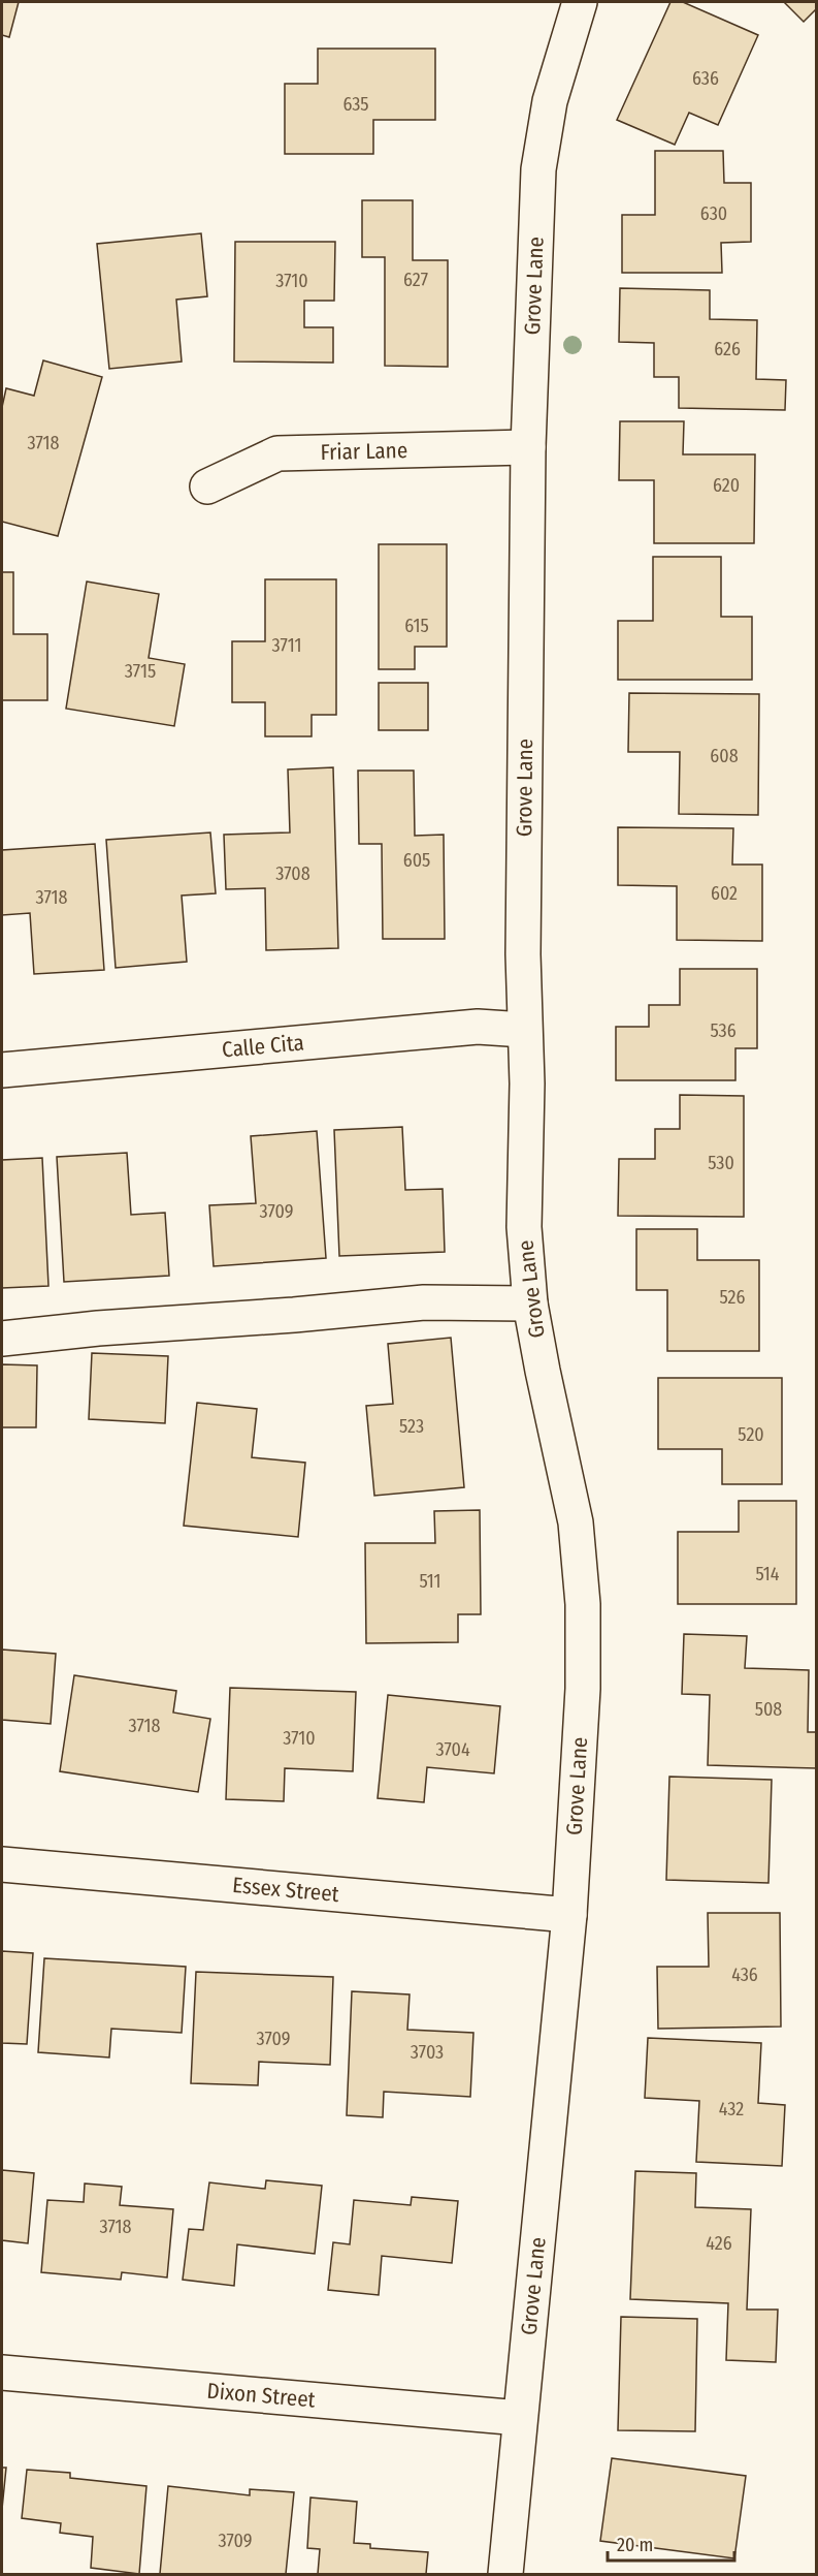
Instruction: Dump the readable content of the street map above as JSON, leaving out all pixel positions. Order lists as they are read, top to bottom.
{
  "streets": {
    "street": [
      "Grove Lane",
      "Friar Lane",
      "Calle Cita",
      "Essex Street",
      "Dixon Street"
    ]
  },
  "crossings": [
    ["Grove Lane", "Friar Lane"],
    ["Grove Lane", "Calle Cita"],
    ["Grove Lane", "Essex Street"],
    ["Grove Lane", "Dixon Street"]
  ],
  "house_numbers": [
    "636",
    "635",
    "630",
    "627",
    "3710",
    "626",
    "3718",
    "620",
    "615",
    "3711",
    "3715",
    "608",
    "605",
    "3708",
    "602",
    "3718",
    "536",
    "530",
    "3709",
    "526",
    "523",
    "520",
    "514",
    "511",
    "508",
    "3718",
    "3710",
    "3704",
    "436",
    "3709",
    "3703",
    "432",
    "3718",
    "426",
    "3709"
  ],
  "scale_bar": "20 m"
}
